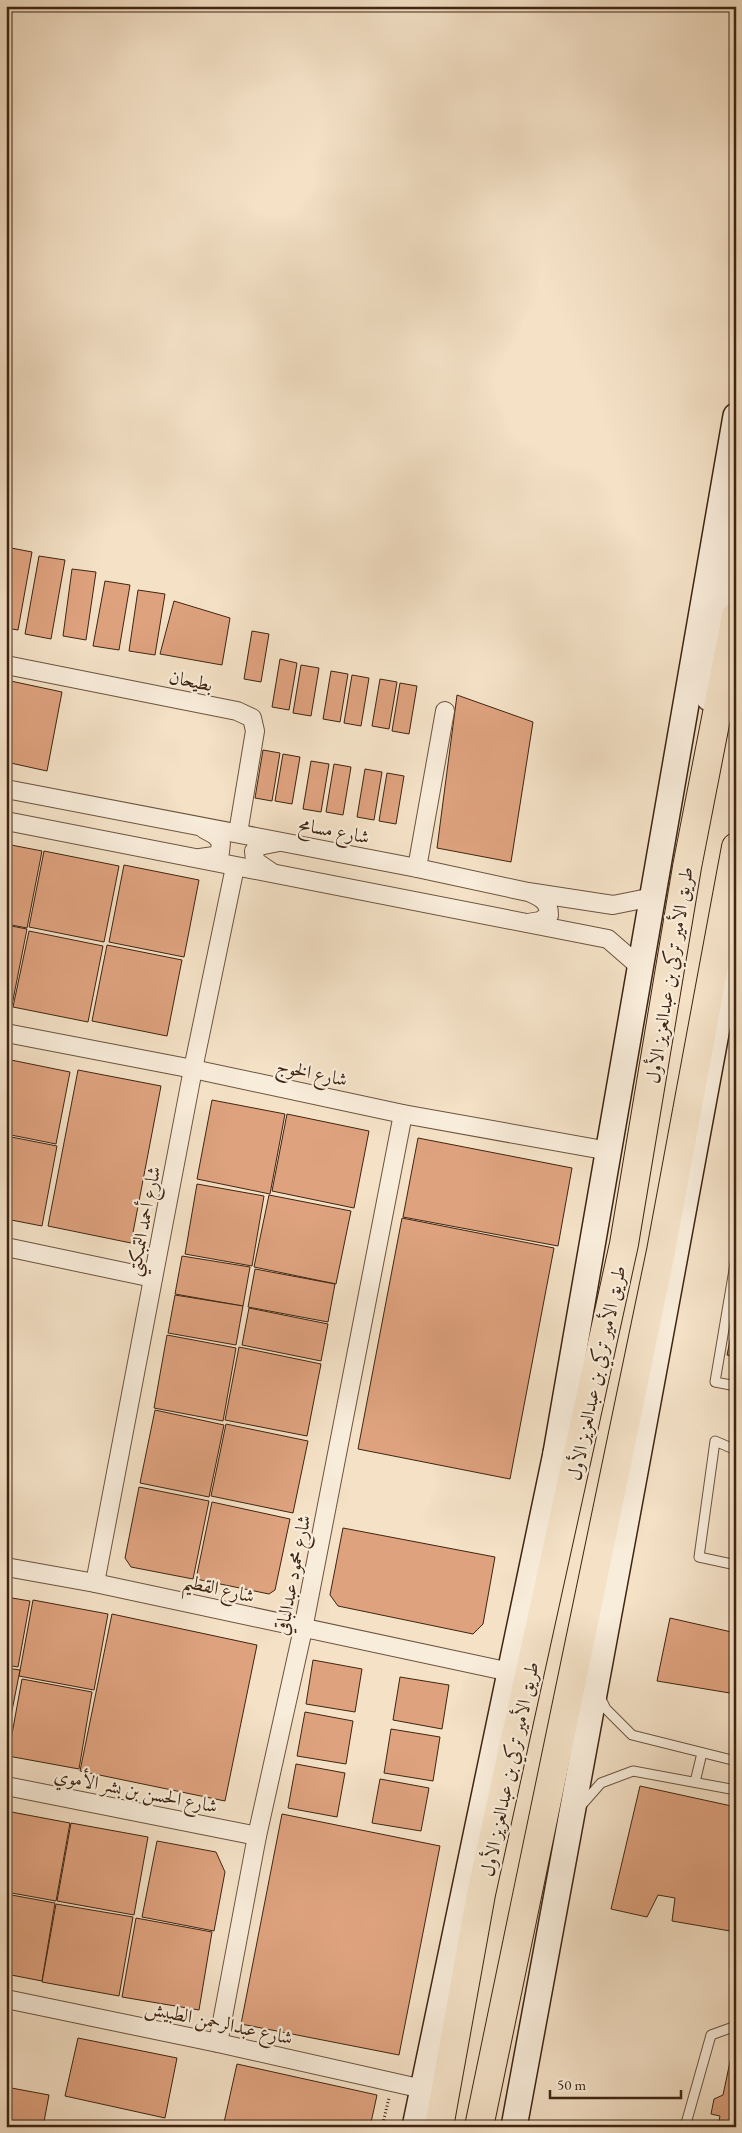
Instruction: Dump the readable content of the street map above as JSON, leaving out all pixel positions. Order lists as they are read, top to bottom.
{
  "streets": {
    "main road": ["طريق الأمير تركي بن عبدالعزيز الأول"],
    "street": [
      "بطيحان",
      "شارع مسامح",
      "شارع الخوج",
      "شارع أحمد التمبكتي",
      "شارع محمود عبدالباقي",
      "شارع القطيم",
      "شارع الحسن بن بشر الأموي",
      "شارع عبدالرحمن الطبيش"
    ]
  },
  "crossings": [
    ["بطيحان", "شارع مسامح"],
    ["شارع الخوج", "شارع أحمد التمبكتي"],
    ["شارع الخوج", "شارع محمود عبدالباقي"],
    ["شارع أحمد التمبكتي", "شارع القطيم"],
    ["شارع محمود عبدالباقي", "شارع القطيم"],
    ["شارع محمود عبدالباقي", "شارع الحسن بن بشر الأموي"],
    ["شارع محمود عبدالباقي", "شارع عبدالرحمن الطبيش"]
  ],
  "scale_bar": "50 m"
}
